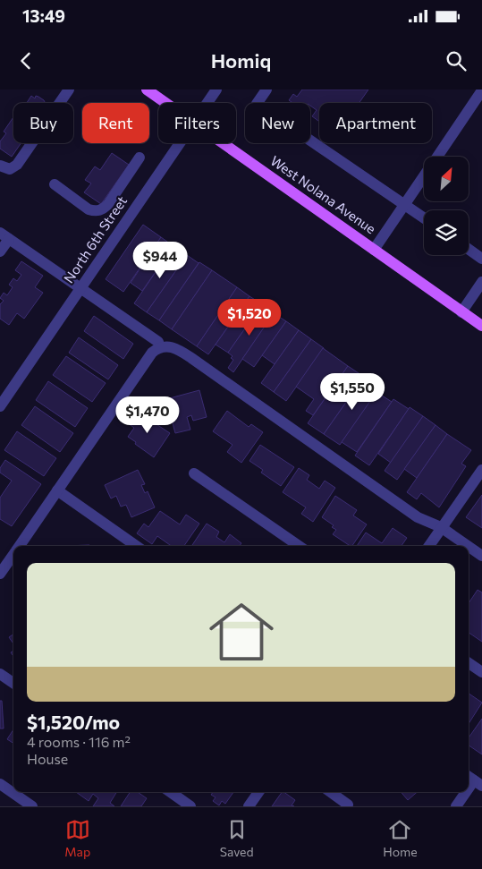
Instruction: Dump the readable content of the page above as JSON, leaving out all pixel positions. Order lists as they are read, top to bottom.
{
  "streets": {
    "main road": ["West Nolana Avenue"],
    "street": ["North 6th Street"]
  },
  "north": "top right",
  "page": {
    "status": "13:49",
    "header": "Homiq",
    "chip": [
      "Buy",
      "Rent",
      "Filters",
      "New",
      "Apartment"
    ],
    "price": [
      "$944",
      "$1,520",
      "$1,550",
      "$1,470"
    ],
    "list": [
      {
        "name": "$1,520/mo",
        "note": "4 rooms · 116 m² · House"
      }
    ],
    "tabs": ["Map", "Saved", "Home"]
  }
}
